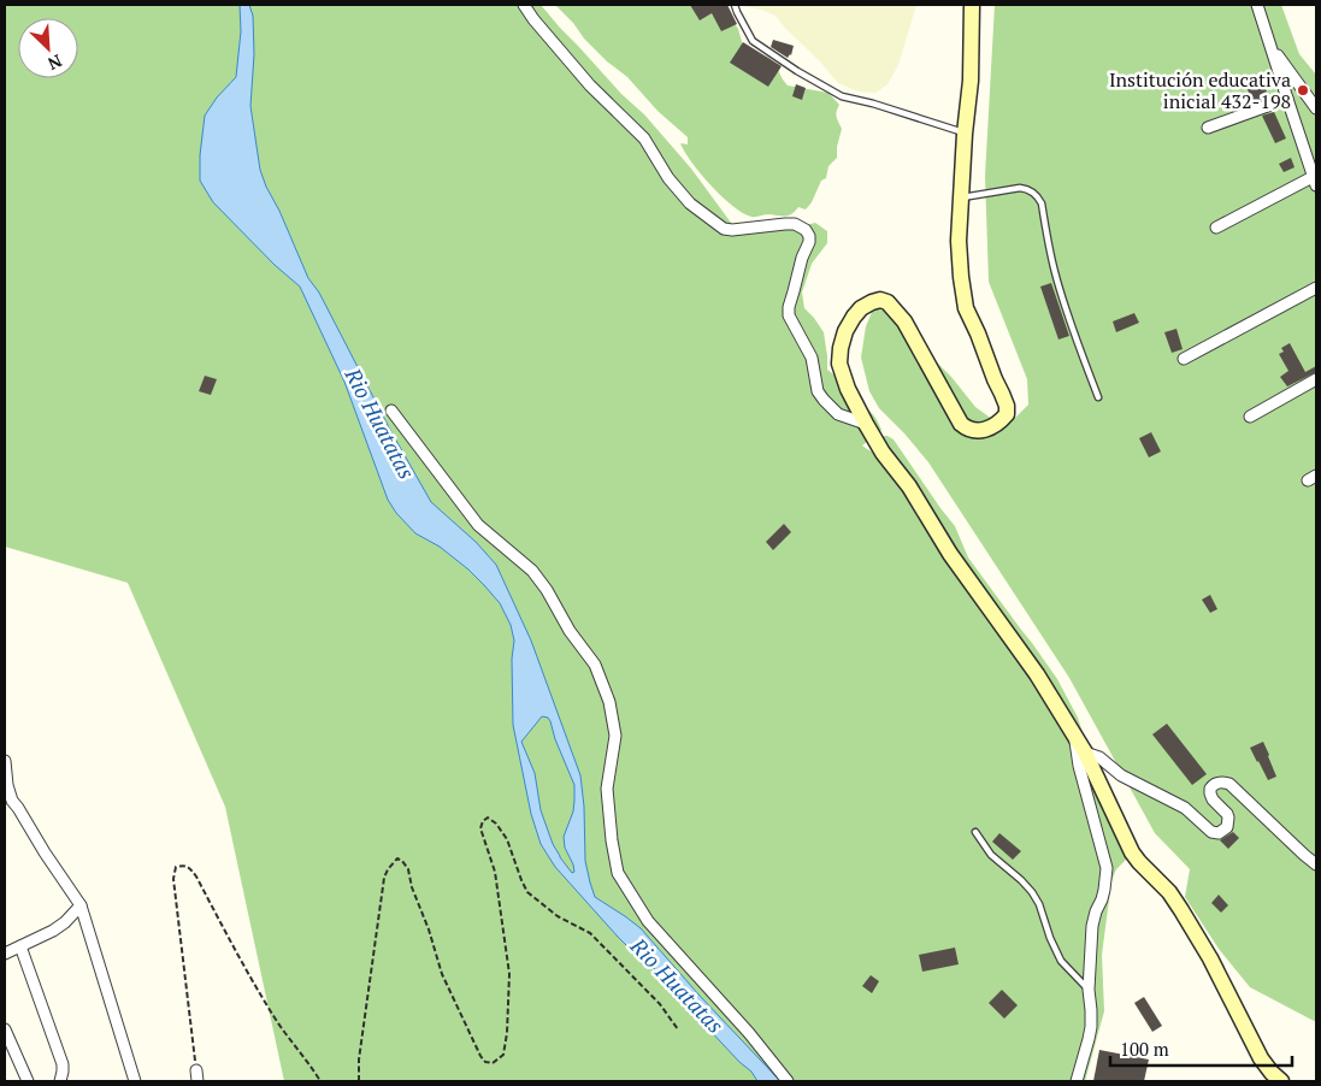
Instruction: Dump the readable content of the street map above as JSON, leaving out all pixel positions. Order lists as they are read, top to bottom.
{
  "water": ["Rio Huatatas"],
  "places": ["Institución educativa inicial 432-198"],
  "scale_bar": "100 m",
  "north": "bottom right"
}
